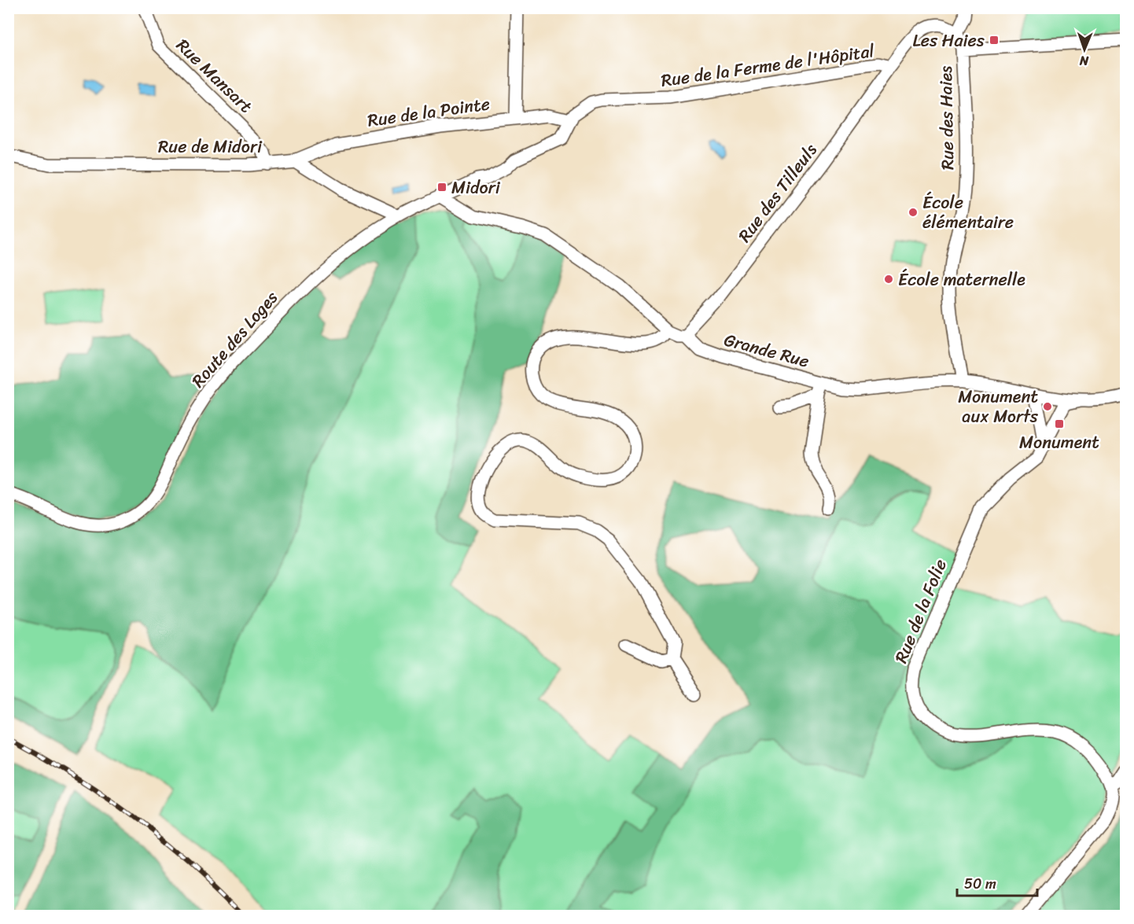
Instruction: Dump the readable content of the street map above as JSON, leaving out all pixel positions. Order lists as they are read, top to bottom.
{
  "streets": {
    "street": [
      "Rue de la Ferme de l'Hôpital",
      "Rue Mansart",
      "Rue de la Pointe",
      "Rue des Haies",
      "Rue de Midori",
      "Rue des Tilleuls",
      "Route des Loges",
      "Grande Rue",
      "Rue de la Folie"
    ]
  },
  "crossings": [
    ["Rue de la Ferme de l'Hôpital", "Rue de la Pointe"],
    ["Rue de la Ferme de l'Hôpital", "Rue des Tilleuls"],
    ["Rue de la Ferme de l'Hôpital", "Route des Loges"],
    ["Rue de la Ferme de l'Hôpital", "Grande Rue"],
    ["Rue Mansart", "Rue de Midori"],
    ["Rue de la Pointe", "Rue de Midori"],
    ["Rue des Haies", "Grande Rue"],
    ["Rue des Tilleuls", "Grande Rue"],
    ["Route des Loges", "Grande Rue"],
    ["Grande Rue", "Rue de la Folie"]
  ],
  "places": {
    "transit": ["Les Haies", "Midori", "Monument"],
    "other": ["École élémentaire", "École maternelle", "Monument aux Morts"]
  },
  "scale_bar": "50 m",
  "north": "bottom"
}
